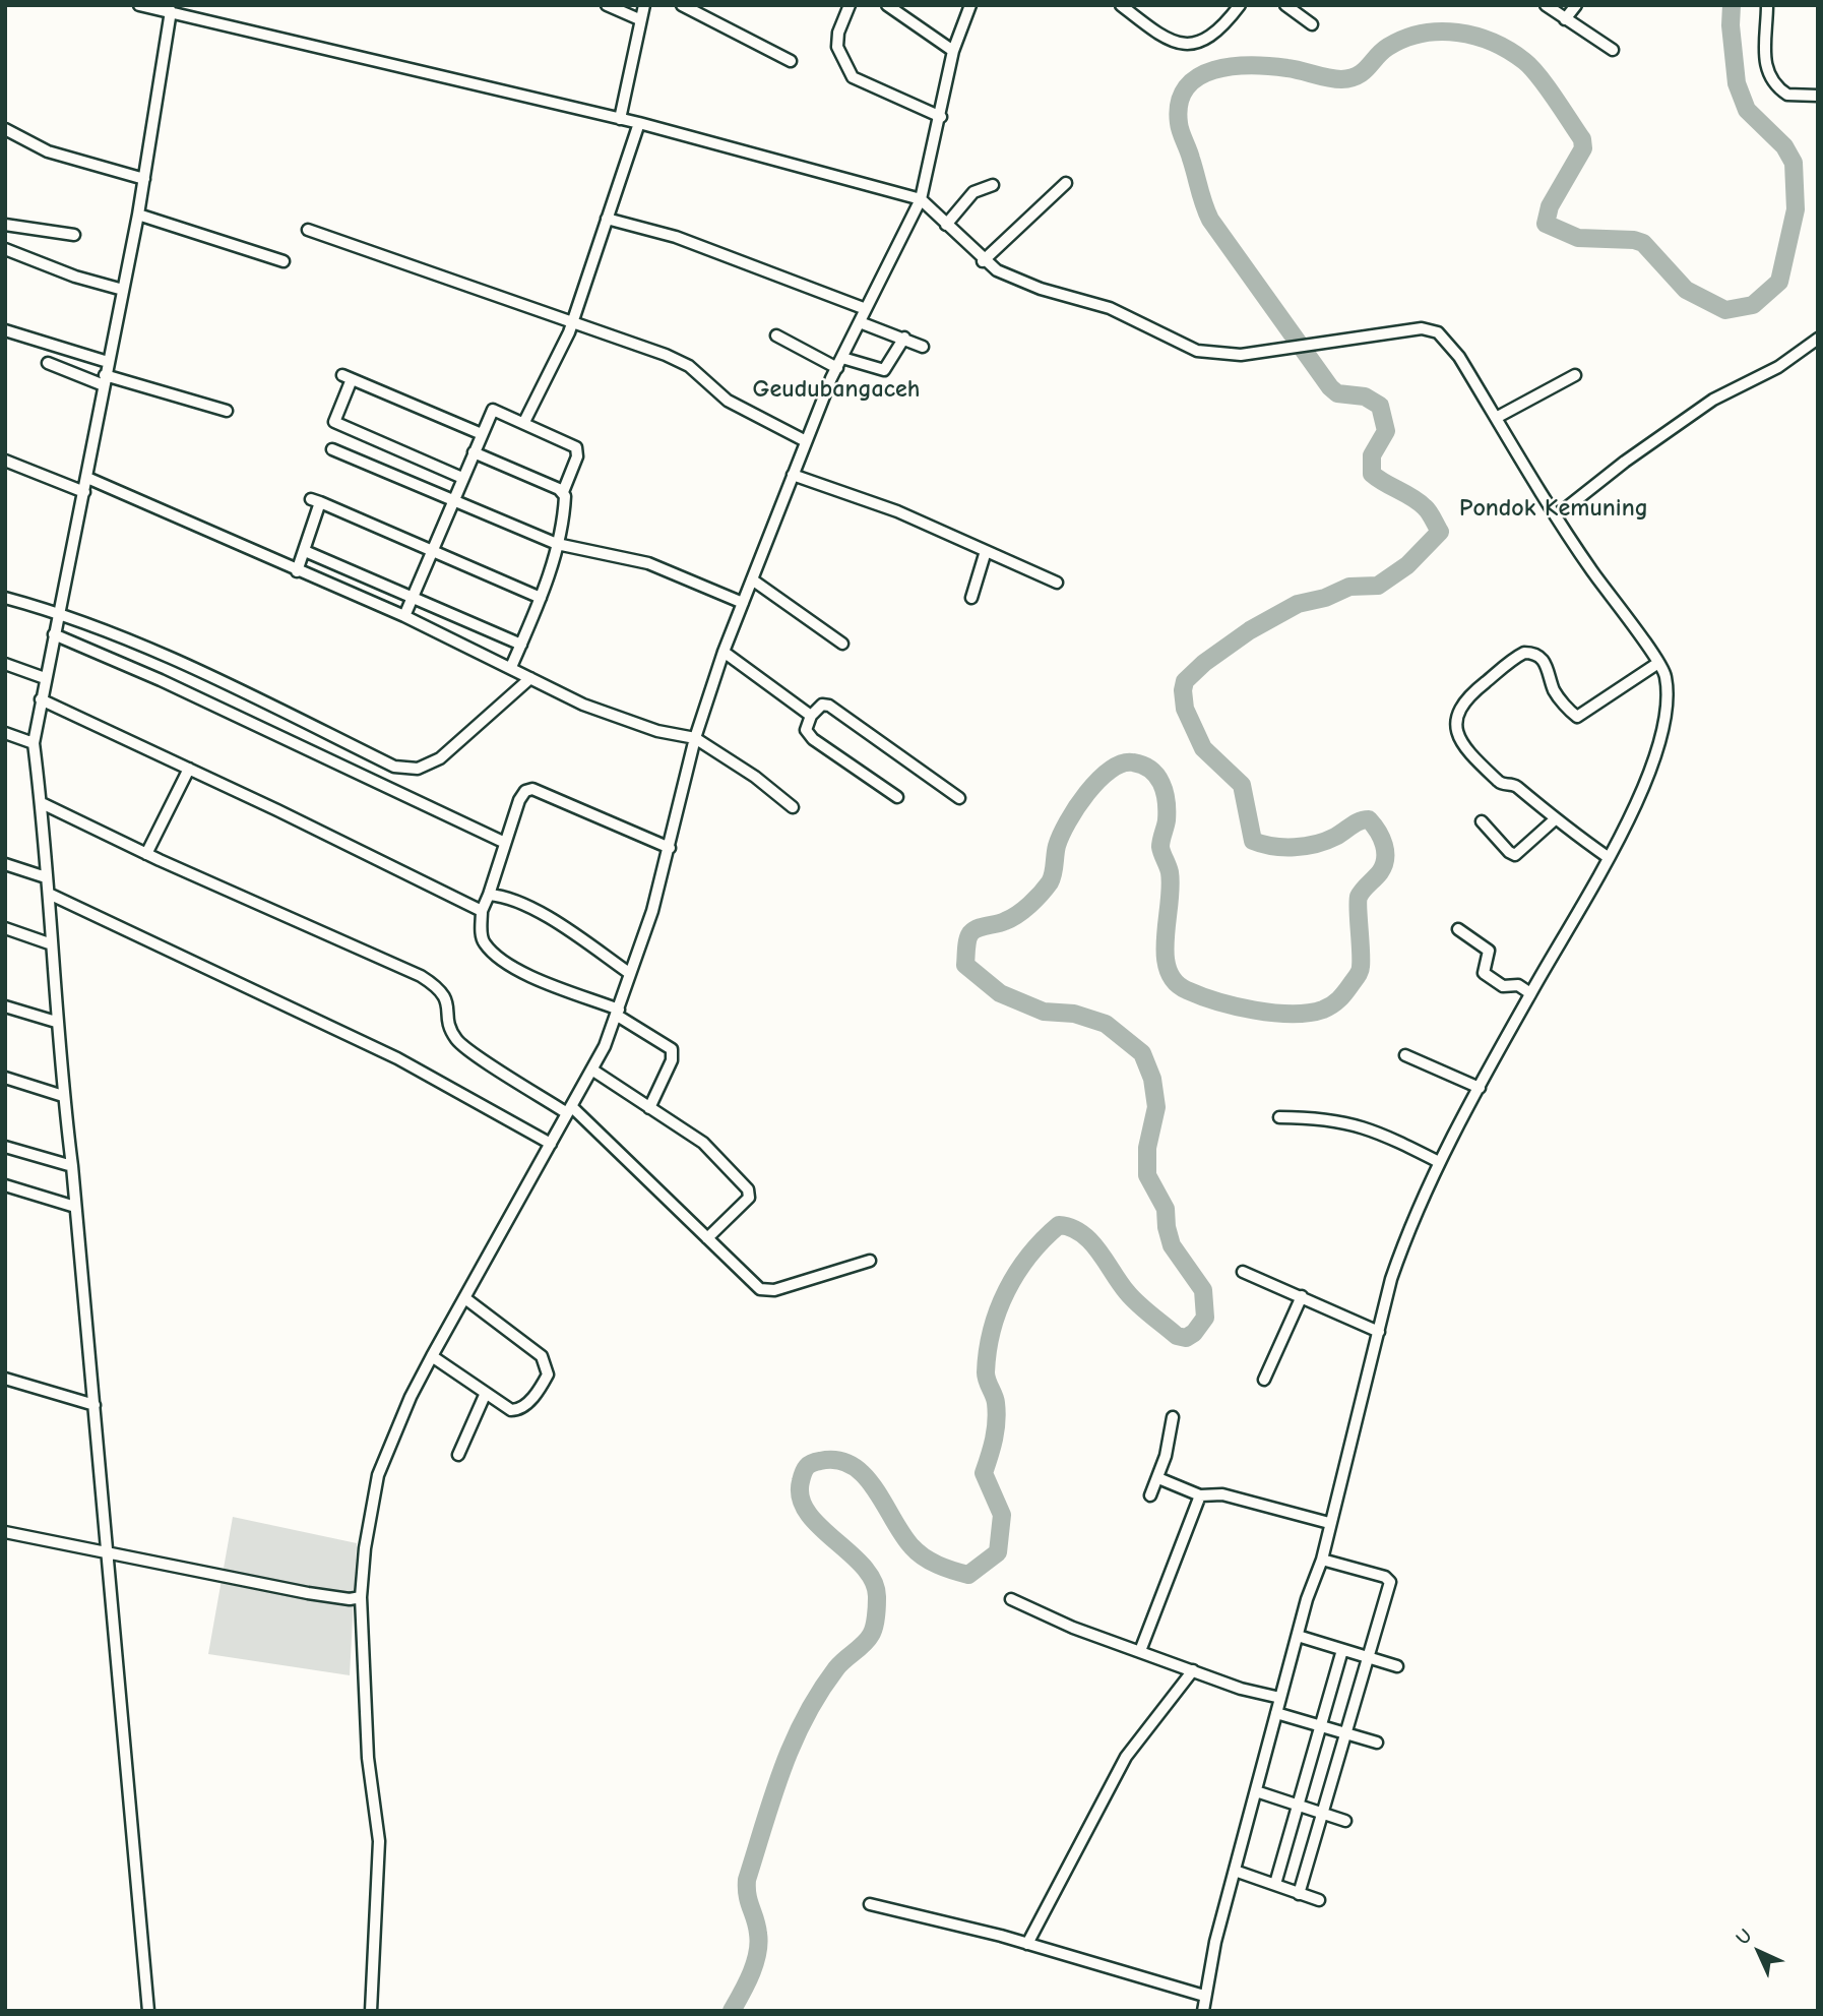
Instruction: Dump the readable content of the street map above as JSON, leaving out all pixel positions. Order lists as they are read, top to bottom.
{
  "districts": ["Geudubangaceh", "Pondok Kemuning"],
  "north": "top left"
}
